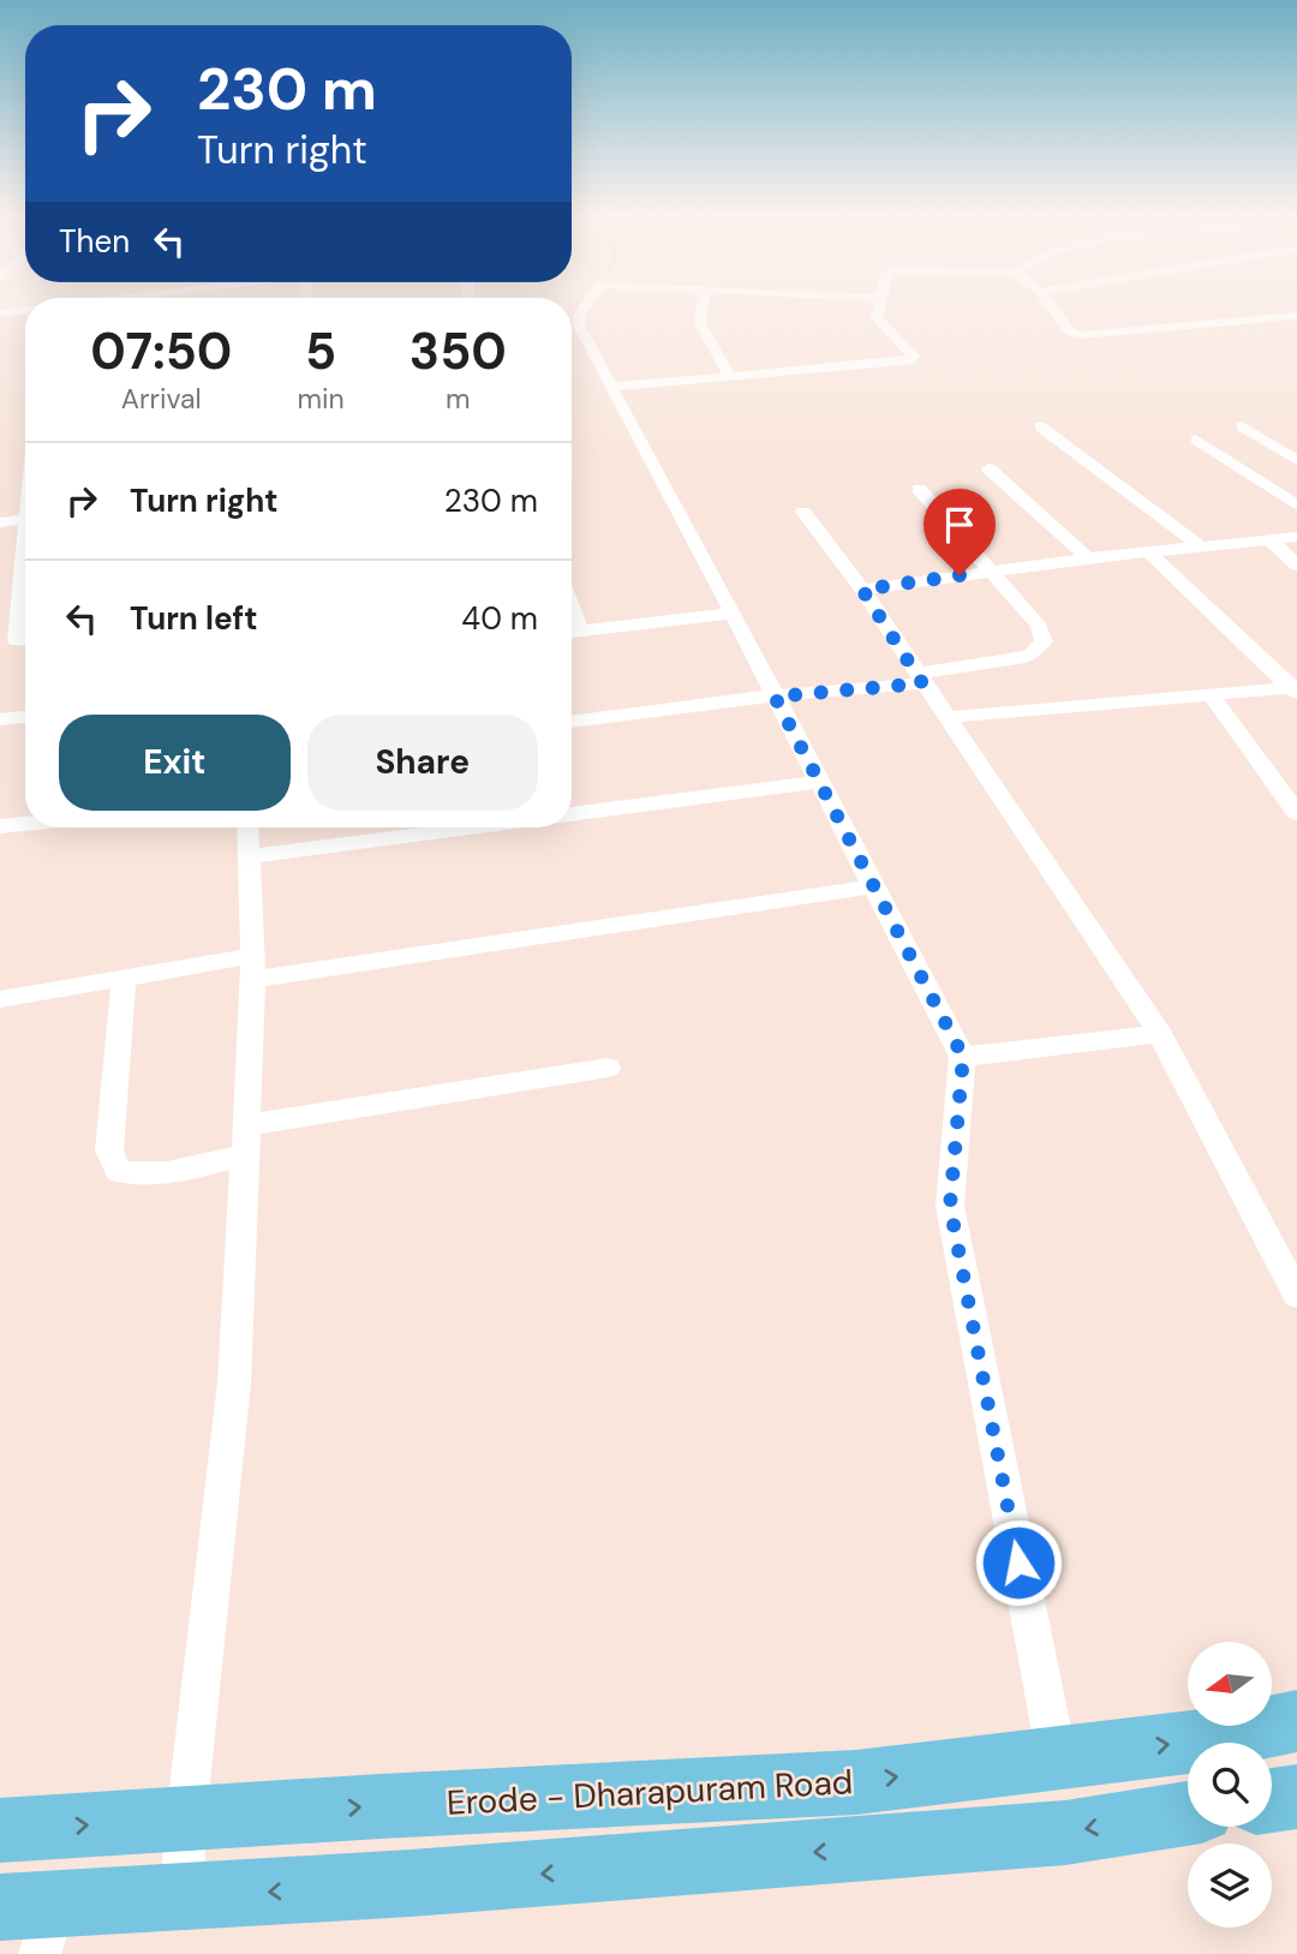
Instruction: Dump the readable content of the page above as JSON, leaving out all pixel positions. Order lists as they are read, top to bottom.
{
  "streets": {
    "main road": ["Erode - Dharapuram Road"]
  },
  "north": "left",
  "page": {
    "turn": ["230 m", "Turn right"],
    "then": "Then",
    "eta": [
      "07:50",
      "Arrival",
      "5",
      "min",
      "350",
      "m"
    ],
    "list": [
      {
        "name": "Turn right",
        "value": "230 m"
      },
      {
        "name": "Turn left",
        "value": "40 m"
      }
    ],
    "buttons": ["Exit", "Share"]
  }
}
